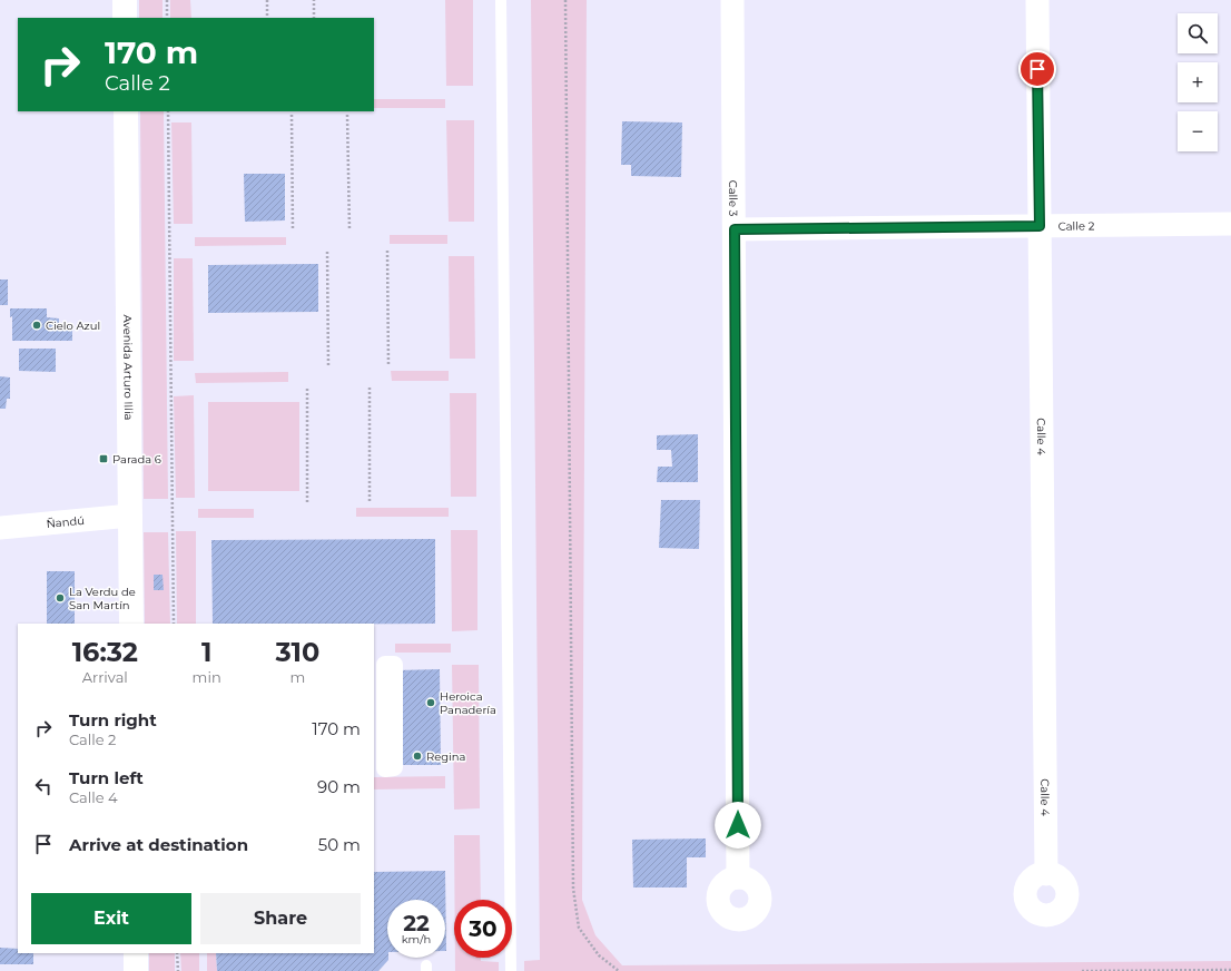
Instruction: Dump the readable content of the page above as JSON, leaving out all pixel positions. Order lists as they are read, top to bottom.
{
  "streets": {
    "main road": ["Avenida Arturo Illia"],
    "street": [
      "Calle 3",
      "Calle 2",
      "Calle 4",
      "Ñandú"
    ]
  },
  "crossings": [
    ["Calle 3", "Calle 2"],
    ["Calle 2", "Calle 4"],
    ["Avenida Arturo Illia", "Ñandú"]
  ],
  "places": {
    "other": [
      "Cielo Azul",
      "La Verdu de San Martín",
      "Heroica Panadería",
      "Regina"
    ],
    "transit": ["Parada 6"]
  },
  "page": {
    "map_buttons": ["+", "−"],
    "turn": ["170 m", "Calle 2"],
    "eta": [
      "16:32",
      "Arrival",
      "1",
      "min",
      "310",
      "m"
    ],
    "list": [
      {
        "name": "Turn right",
        "note": "Calle 2",
        "value": "170 m"
      },
      {
        "name": "Turn left",
        "note": "Calle 4",
        "value": "90 m"
      },
      {
        "name": "Arrive at destination",
        "value": "50 m"
      }
    ],
    "buttons": ["Exit", "Share"],
    "speed": "22 km/h",
    "limit": "30"
  }
}
